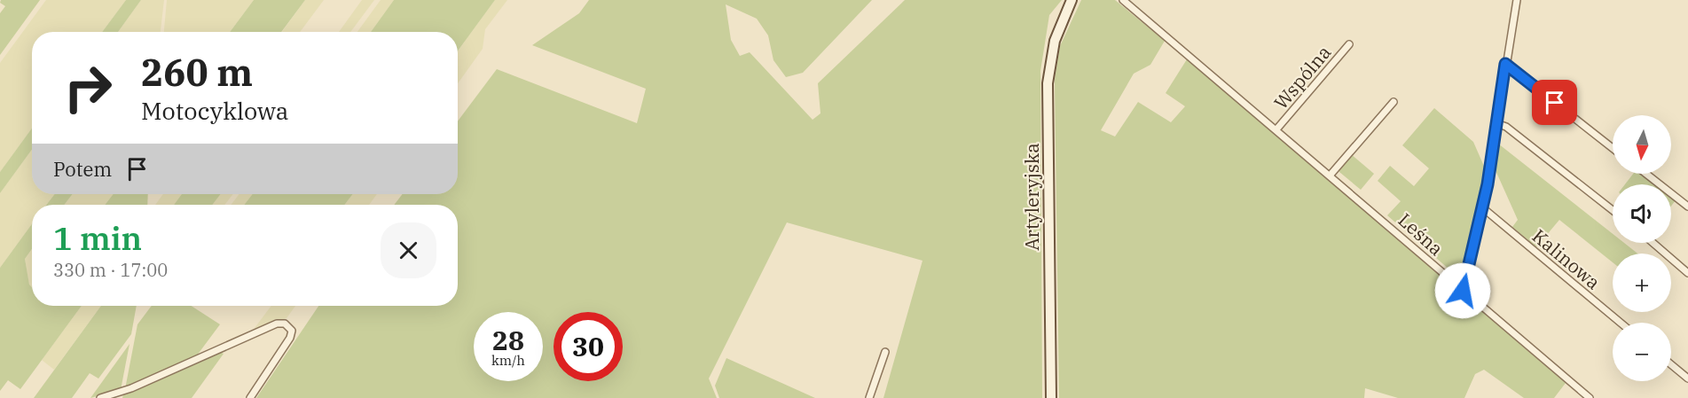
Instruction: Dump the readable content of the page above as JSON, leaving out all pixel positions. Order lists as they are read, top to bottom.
{
  "streets": {
    "street": [
      "Wspólna",
      "Artyleryjska",
      "Leśna",
      "Kalinowa"
    ]
  },
  "crossings": [
    ["Wspólna", "Leśna"]
  ],
  "north": "bottom",
  "page": {
    "turn": ["260 m", "Motocyklowa"],
    "map_buttons": ["+", "−"],
    "then": "Potem",
    "heading": ["1 min", "330 m · 17:00"],
    "speed": "28 km/h",
    "limit": "30"
  }
}
